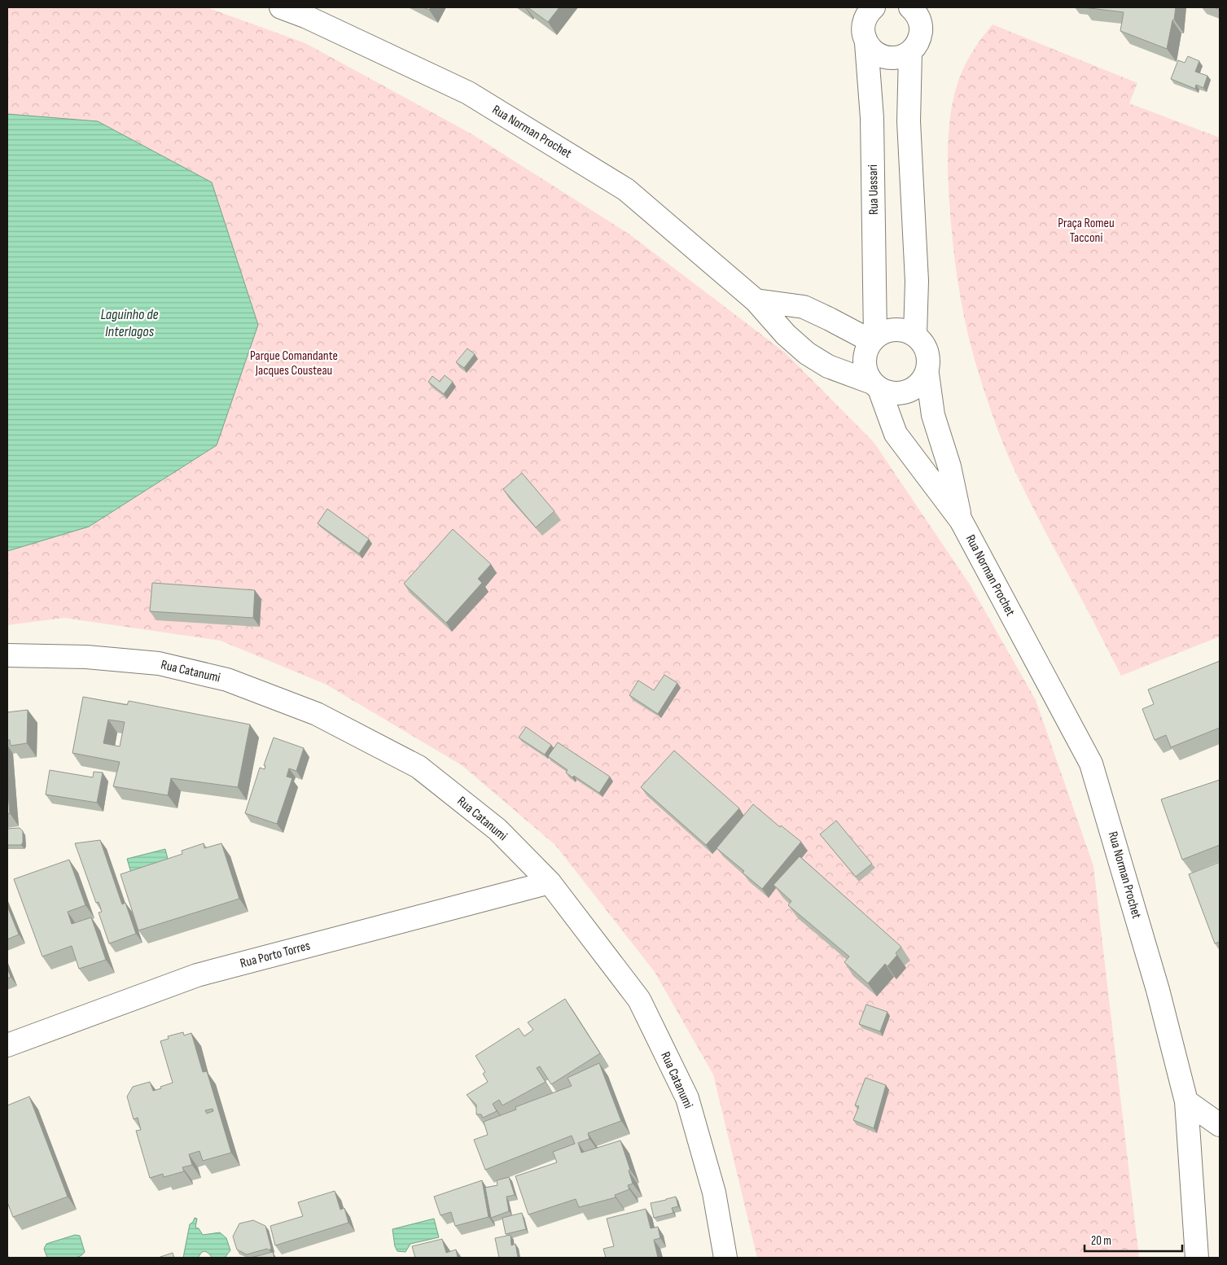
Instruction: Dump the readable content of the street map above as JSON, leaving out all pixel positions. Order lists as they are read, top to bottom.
{
  "streets": {
    "street": [
      "Rua Norman Prochet",
      "Rua Uassari",
      "Rua Catanumi",
      "Rua Porto Torres"
    ]
  },
  "crossings": [
    ["Rua Norman Prochet", "Rua Uassari"],
    ["Rua Catanumi", "Rua Porto Torres"]
  ],
  "water": ["Laguinho de Interlagos"],
  "parks": ["Praça Romeu Tacconi", "Parque Comandante Jacques Cousteau"],
  "scale_bar": "20 m"
}
